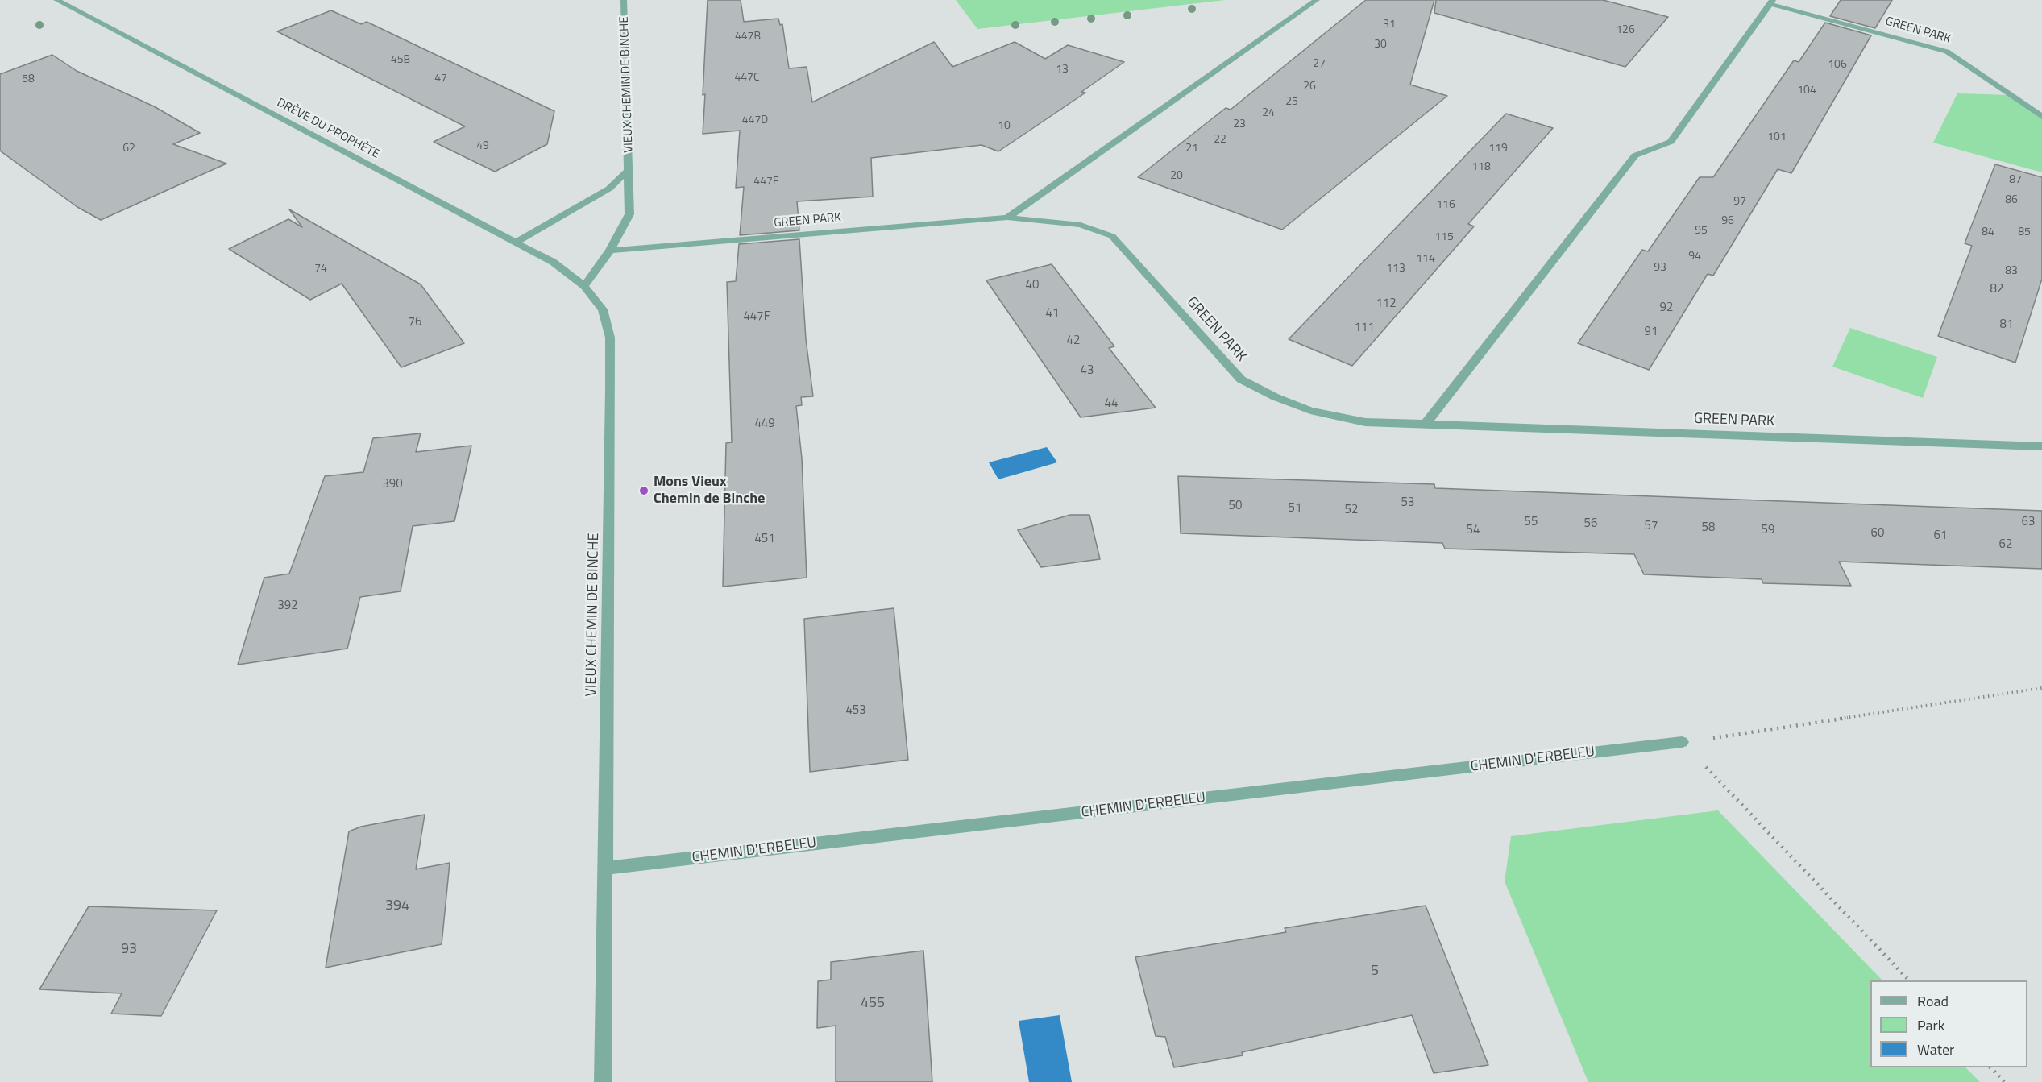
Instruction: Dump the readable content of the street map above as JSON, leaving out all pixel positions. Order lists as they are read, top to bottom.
{
  "streets": {
    "street": [
      "GREEN PARK",
      "VIEUX CHEMIN DE BINCHE",
      "DRÈVE DU PROPHÈTE",
      "CHEMIN D'ERBELEU"
    ]
  },
  "crossings": [
    ["GREEN PARK", "VIEUX CHEMIN DE BINCHE"],
    ["VIEUX CHEMIN DE BINCHE", "DRÈVE DU PROPHÈTE"],
    ["VIEUX CHEMIN DE BINCHE", "CHEMIN D'ERBELEU"]
  ],
  "places": ["Mons Vieux Chemin de Binche"],
  "house_numbers": [
    "31",
    "126",
    "447B",
    "30",
    "45B",
    "27",
    "106",
    "13",
    "447C",
    "47",
    "58",
    "26",
    "104",
    "25",
    "24",
    "447D",
    "23",
    "10",
    "101",
    "22",
    "49",
    "62",
    "21",
    "119",
    "118",
    "20",
    "87",
    "447E",
    "86",
    "97",
    "116",
    "96",
    "95",
    "84",
    "85",
    "115",
    "94",
    "114",
    "93",
    "74",
    "113",
    "83",
    "40",
    "82",
    "112",
    "92",
    "41",
    "447F",
    "76",
    "81",
    "111",
    "91",
    "42",
    "43",
    "44",
    "449",
    "390",
    "53",
    "50",
    "51",
    "52",
    "55",
    "63",
    "56",
    "57",
    "58",
    "54",
    "59",
    "60",
    "61",
    "451",
    "62",
    "392",
    "453",
    "394",
    "93",
    "5",
    "455"
  ],
  "legend": ["Road", "Park", "Water"]
}
